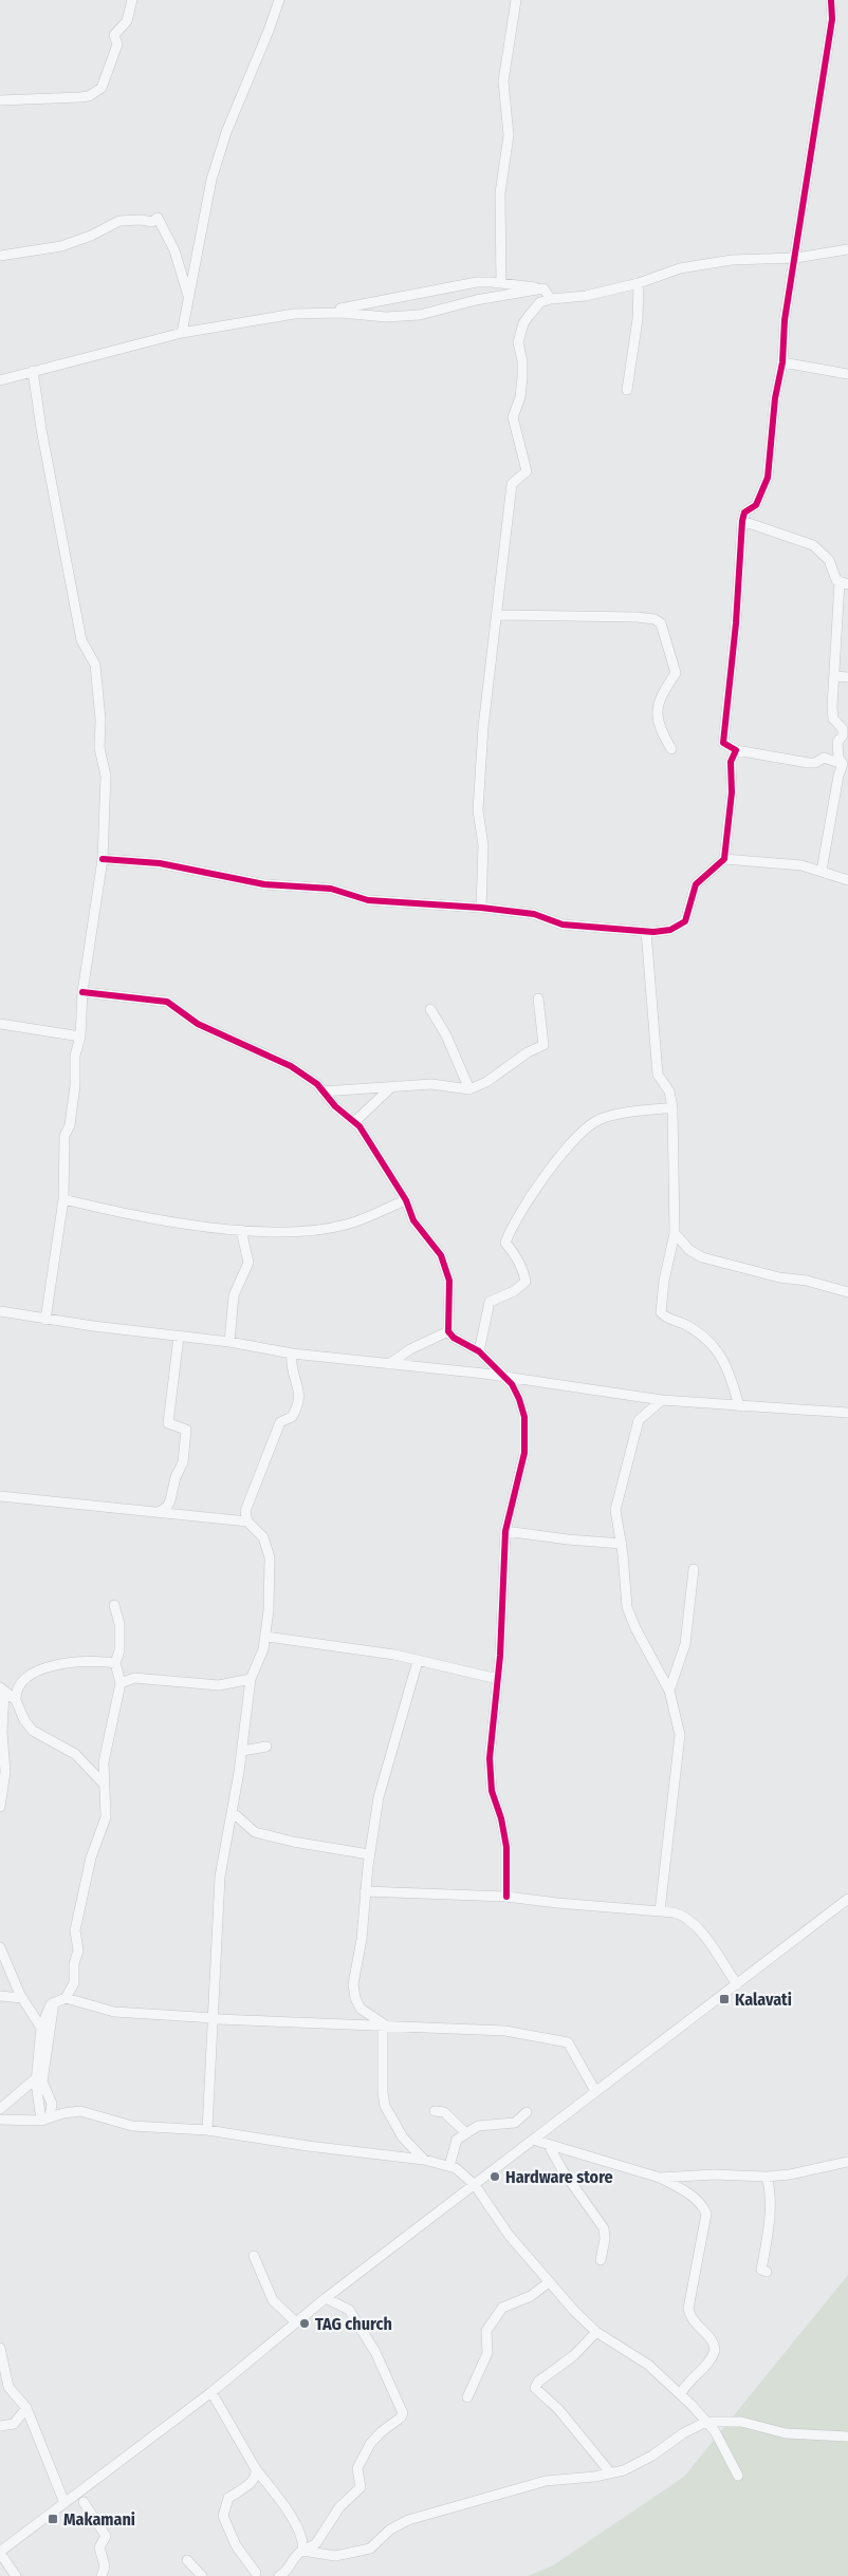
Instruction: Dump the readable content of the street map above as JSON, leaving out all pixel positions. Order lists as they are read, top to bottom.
{
  "places": {
    "transit": ["Kalavati", "Makamani"],
    "other": ["Hardware store", "TAG church"]
  }
}
